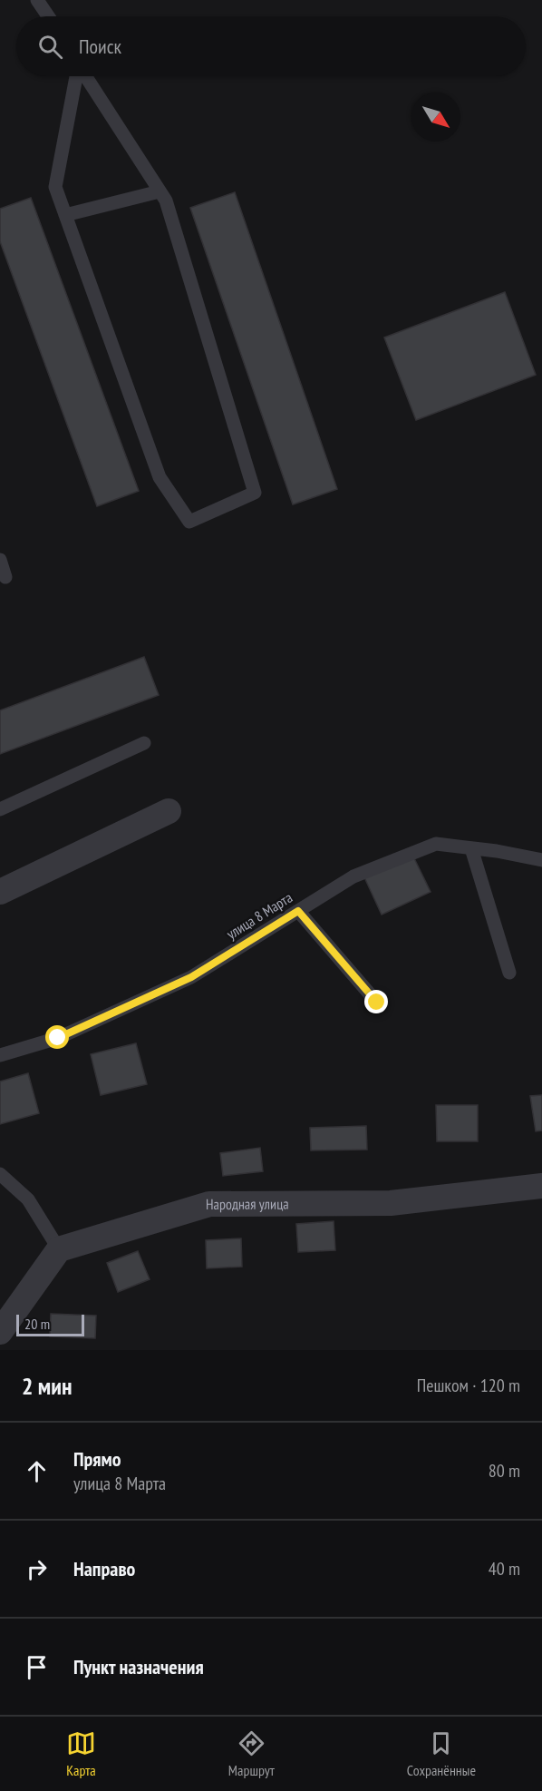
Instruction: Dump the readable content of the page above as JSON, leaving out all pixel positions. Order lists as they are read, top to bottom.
{
  "streets": {
    "street": ["Народная улица"],
    "lane": ["улица 8 Марта"]
  },
  "scale_bar": "20 m",
  "north": "bottom right",
  "page": {
    "search": "Поиск",
    "scale": "20 m",
    "heading": ["2 мин", "Пешком · 120 m"],
    "list": [
      ["Прямо", "улица 8 Марта", "80 m"],
      ["Направо", "40 m"],
      "Пункт назначения"
    ],
    "nav": ["Карта", "Маршрут", "Сохранённые"]
  }
}
